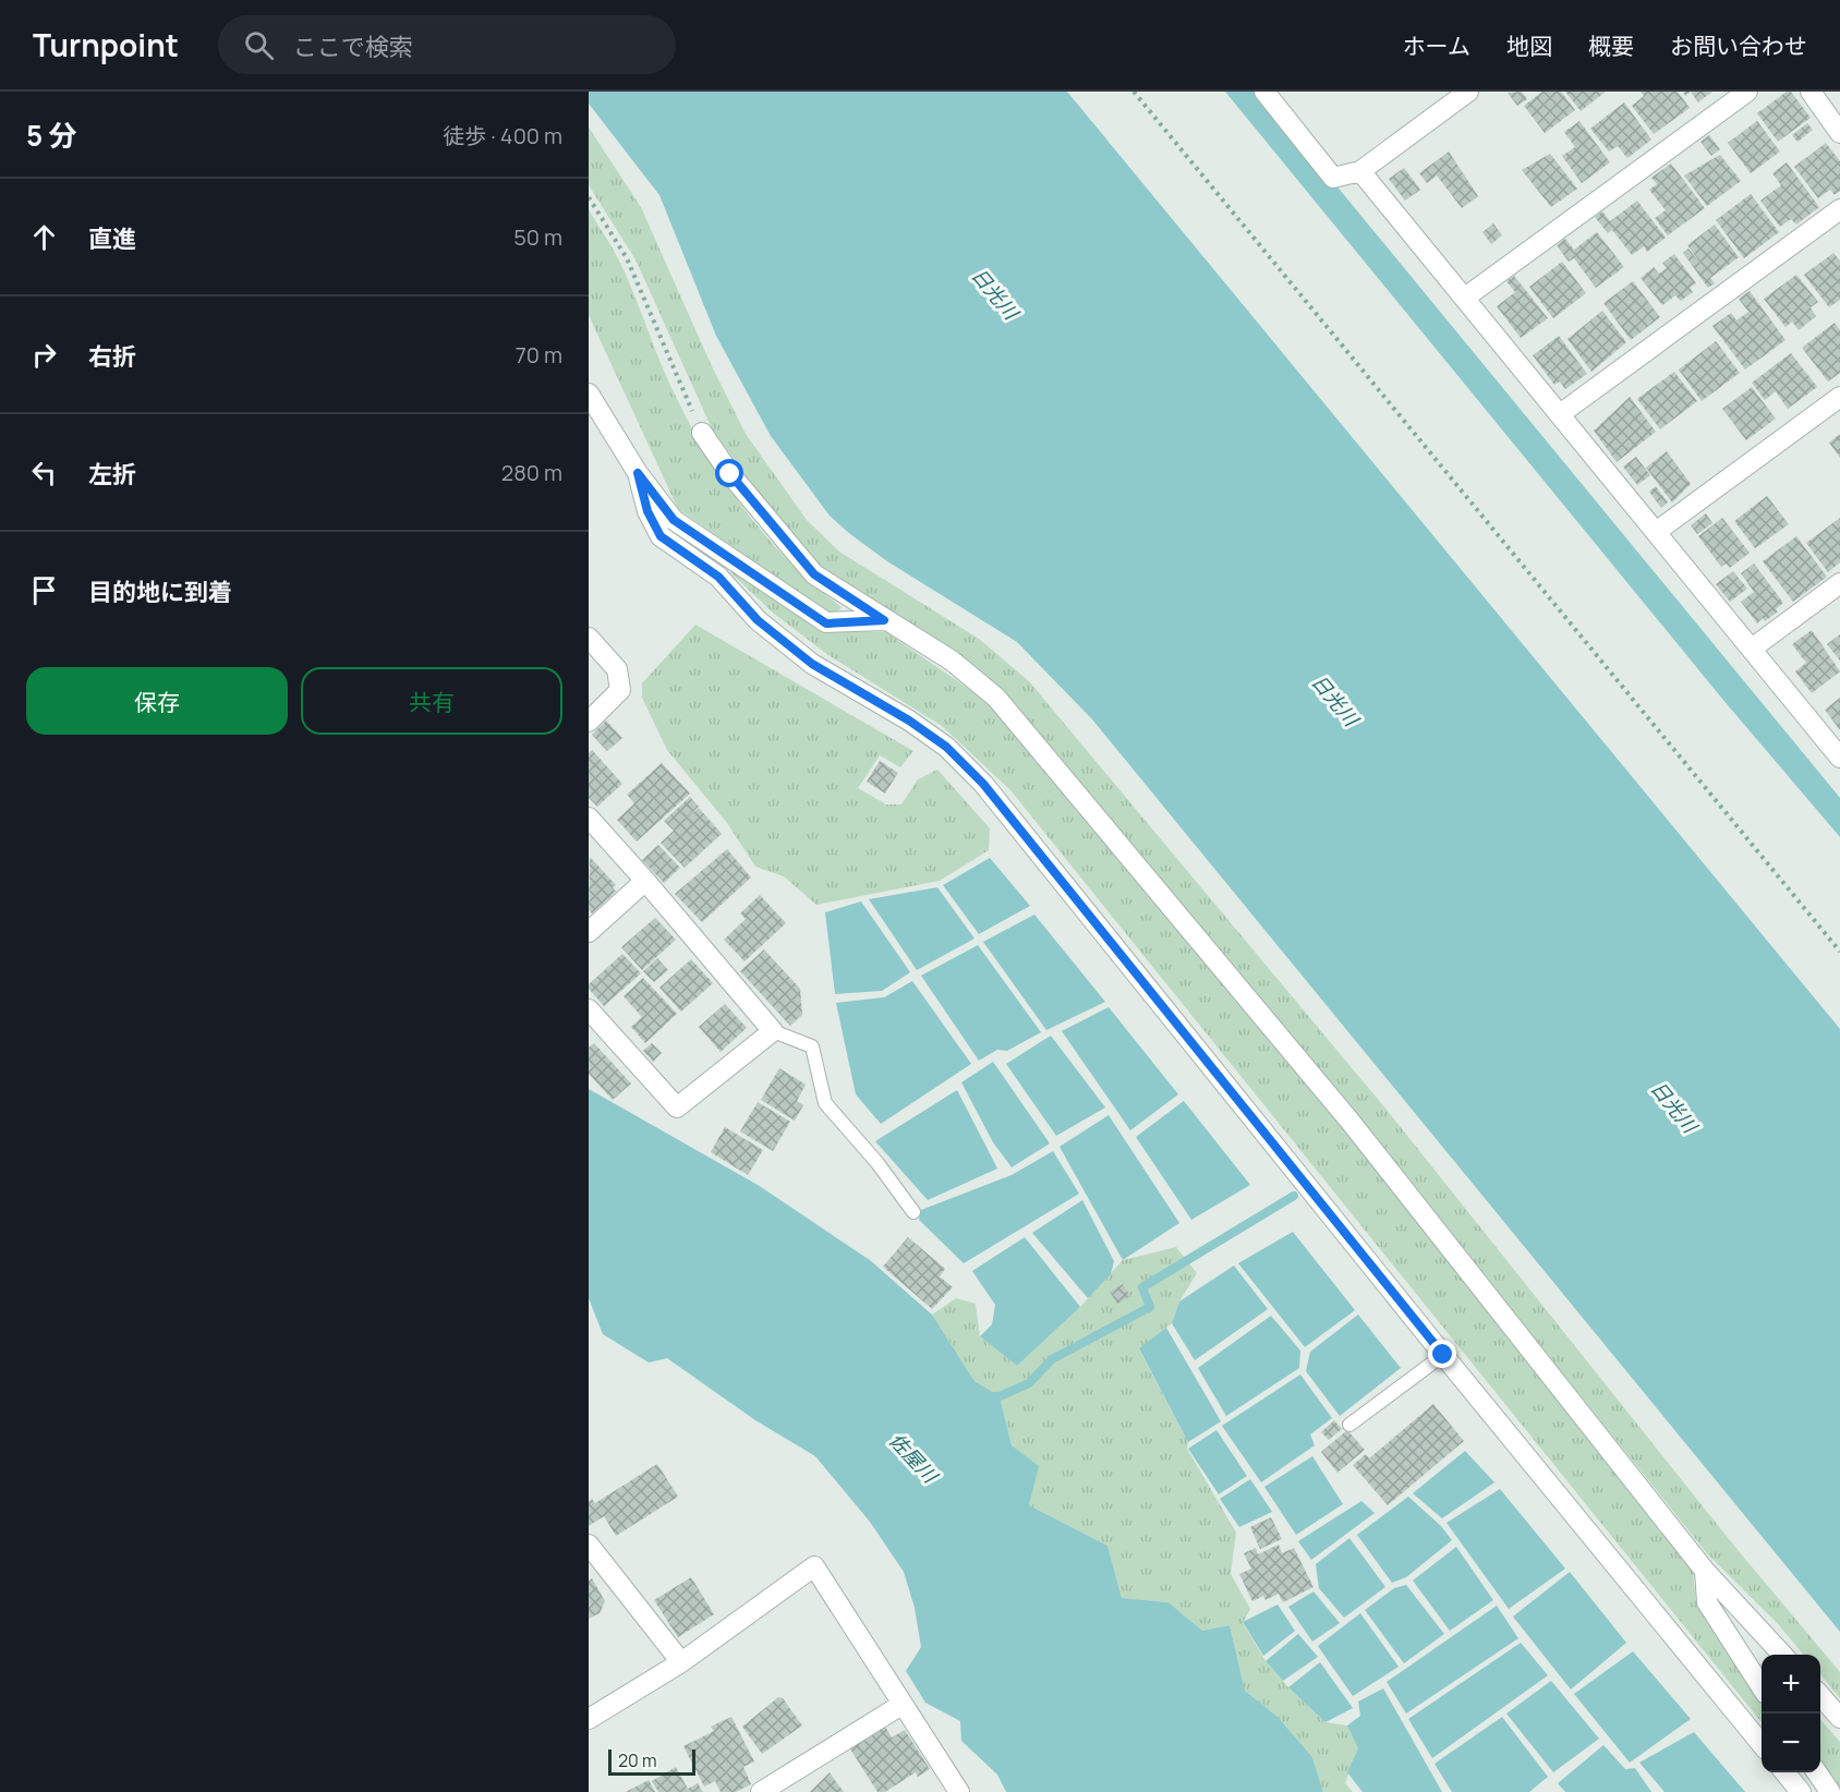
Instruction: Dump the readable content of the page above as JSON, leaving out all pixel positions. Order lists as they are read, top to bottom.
{
  "water": ["日光川", "佐屋川"],
  "scale_bar": "20 m",
  "page": {
    "header": "Turnpoint",
    "search": "ここで検索",
    "nav": [
      "ホーム",
      "地図",
      "概要",
      "お問い合わせ"
    ],
    "heading": ["5 分", "徒歩 · 400 m"],
    "list": [
      ["直進", "50 m"],
      ["右折", "70 m"],
      ["左折", "280 m"],
      "目的地に到着"
    ],
    "buttons": ["保存", "共有"],
    "map_buttons": ["+", "−"],
    "scale": "20 m"
  }
}
